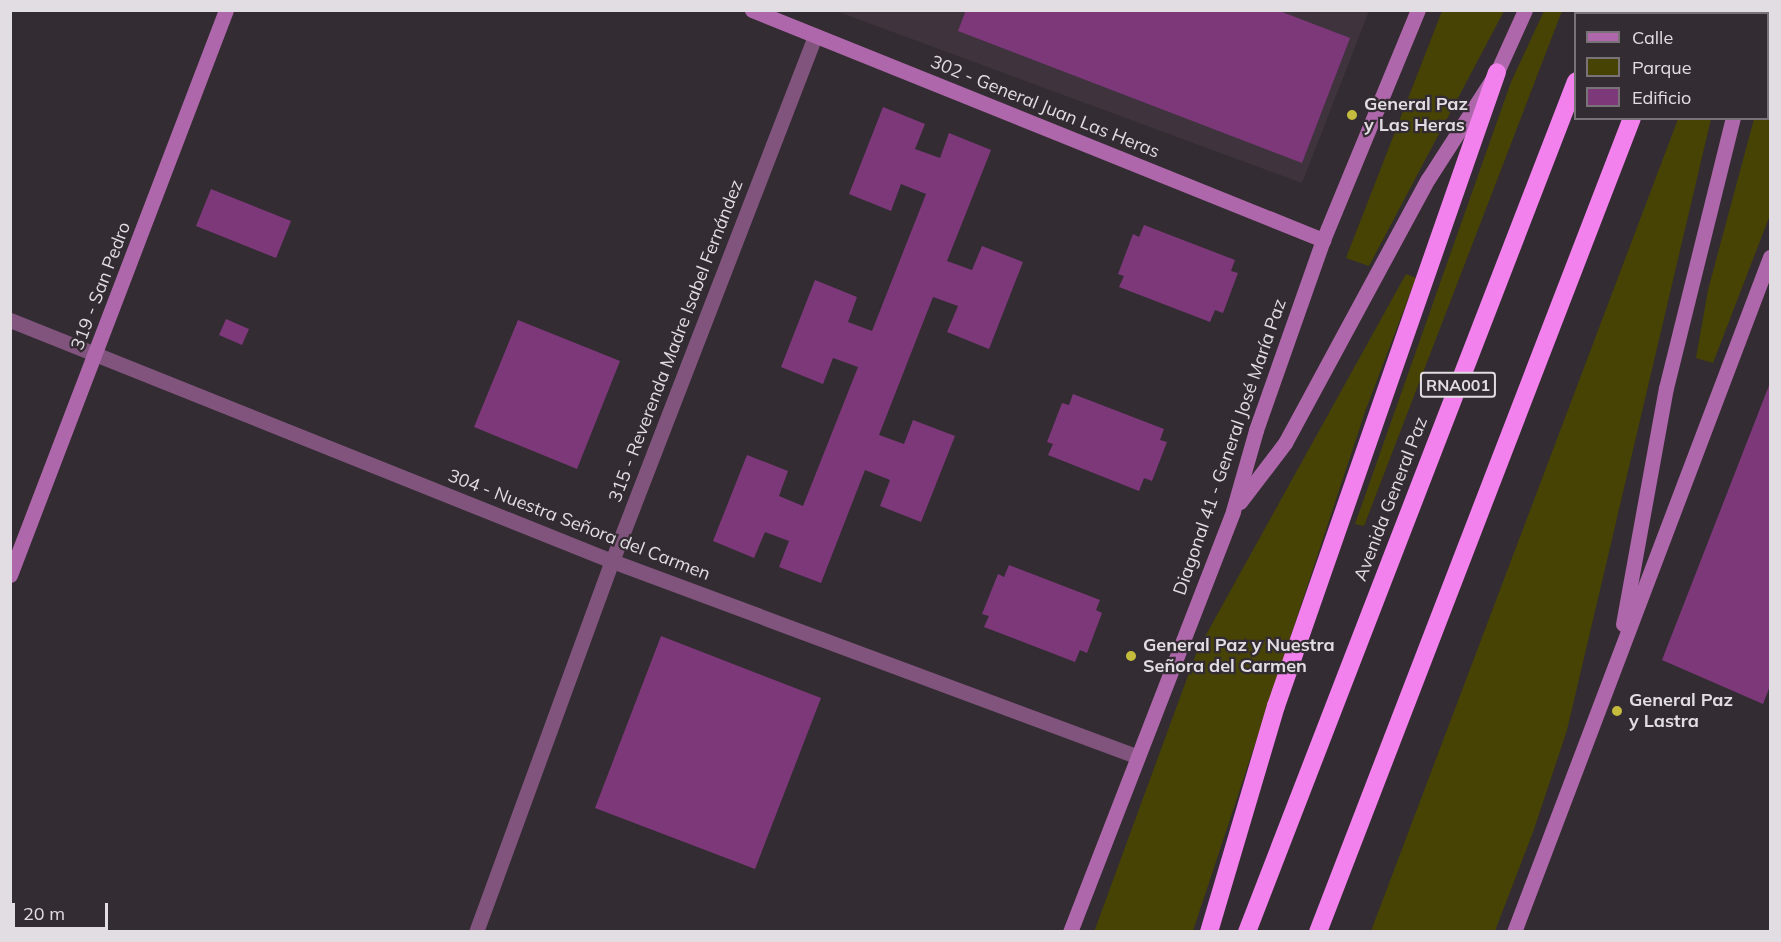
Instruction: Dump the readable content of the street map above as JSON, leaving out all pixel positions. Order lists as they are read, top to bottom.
{
  "streets": {
    "highway": ["RNA001", "Avenida General Paz"],
    "street": [
      "302 - General Juan Las Heras",
      "319 - San Pedro",
      "315 - Reverenda Madre Isabel Fernández",
      "Diagonal 41 - General José María Paz",
      "304 - Nuestra Señora del Carmen"
    ]
  },
  "crossings": [
    ["302 - General Juan Las Heras", "315 - Reverenda Madre Isabel Fernández"],
    ["302 - General Juan Las Heras", "Diagonal 41 - General José María Paz"],
    ["319 - San Pedro", "304 - Nuestra Señora del Carmen"],
    ["315 - Reverenda Madre Isabel Fernández", "304 - Nuestra Señora del Carmen"],
    ["Diagonal 41 - General José María Paz", "304 - Nuestra Señora del Carmen"]
  ],
  "places": ["General Paz y Las Heras", "General Paz y Nuestra Señora del Carmen", "General Paz y Lastra"],
  "legend": ["Calle", "Parque", "Edificio"],
  "scale_bar": "20 m"
}
